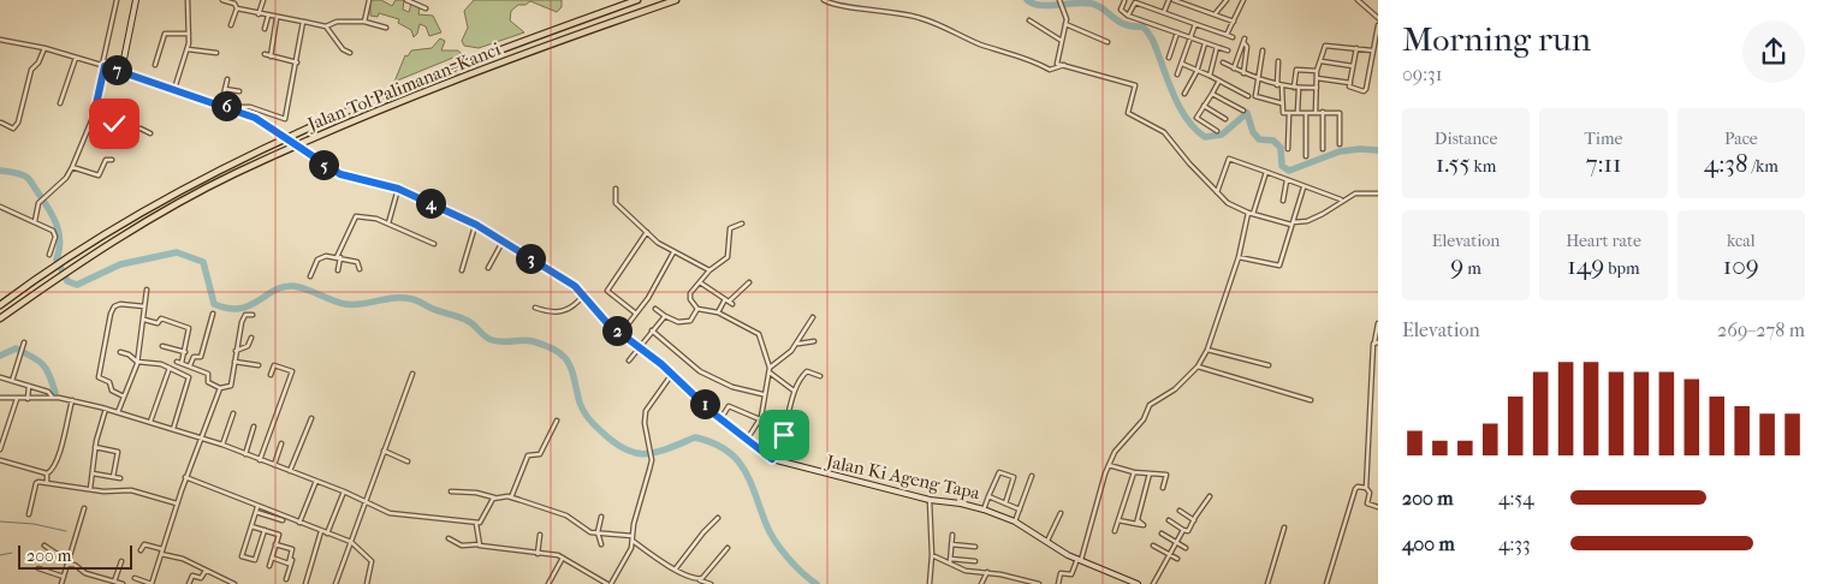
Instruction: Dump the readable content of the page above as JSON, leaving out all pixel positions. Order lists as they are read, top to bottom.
{
  "streets": {
    "highway": ["Jalan Tol Palimanan–Kanci"],
    "street": ["Jalan Ki Ageng Tapa"]
  },
  "scale_bar": "200 m",
  "page": {
    "heading": ["Morning run", "09:31"],
    "pins": [
      "7",
      "6",
      "5",
      "4",
      "3",
      "2",
      "1"
    ],
    "stats": [
      ["Distance", "1.55 km"],
      ["Time", "7:11"],
      ["Pace", "4:38 /km"],
      ["Elevation", "9 m"],
      ["Heart rate", "149 bpm"],
      ["kcal", "109"]
    ],
    "chart": ["Elevation", "269–278 m"],
    "list": [
      {
        "name": "200 m",
        "note": "4:54"
      },
      {
        "name": "400 m",
        "note": "4:33"
      }
    ],
    "scale": "200 m"
  }
}
